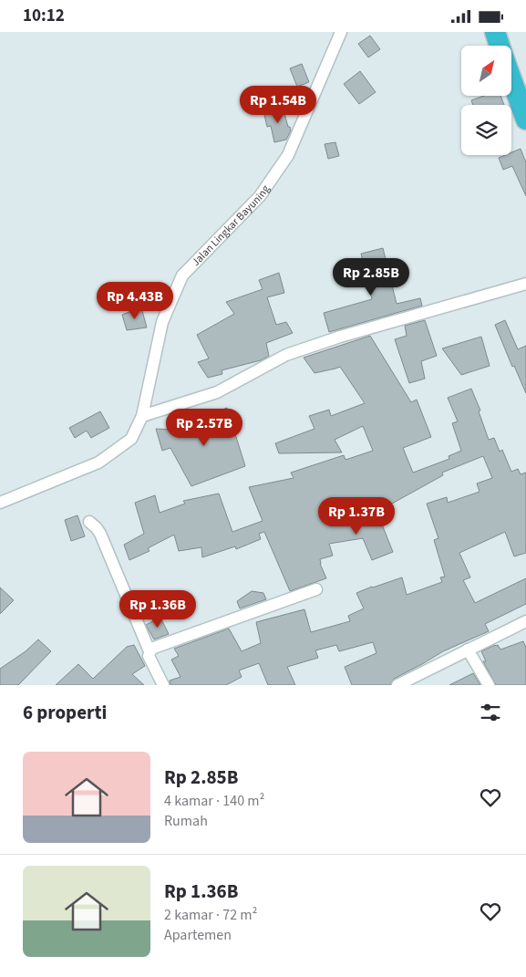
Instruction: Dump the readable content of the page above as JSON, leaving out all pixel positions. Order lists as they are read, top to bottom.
{
  "streets": {
    "street": ["Jalan Lingkar Bayuning"]
  },
  "north": "top right",
  "page": {
    "status": "10:12",
    "price": [
      "Rp 1.54B",
      "Rp 2.85B",
      "Rp 4.43B",
      "Rp 2.57B",
      "Rp 1.37B",
      "Rp 1.36B"
    ],
    "heading": "6 properti",
    "list": [
      {
        "name": "Rp 2.85B",
        "note": "4 kamar · 140 m² · Rumah"
      },
      {
        "name": "Rp 1.36B",
        "note": "2 kamar · 72 m² · Apartemen"
      }
    ]
  }
}
